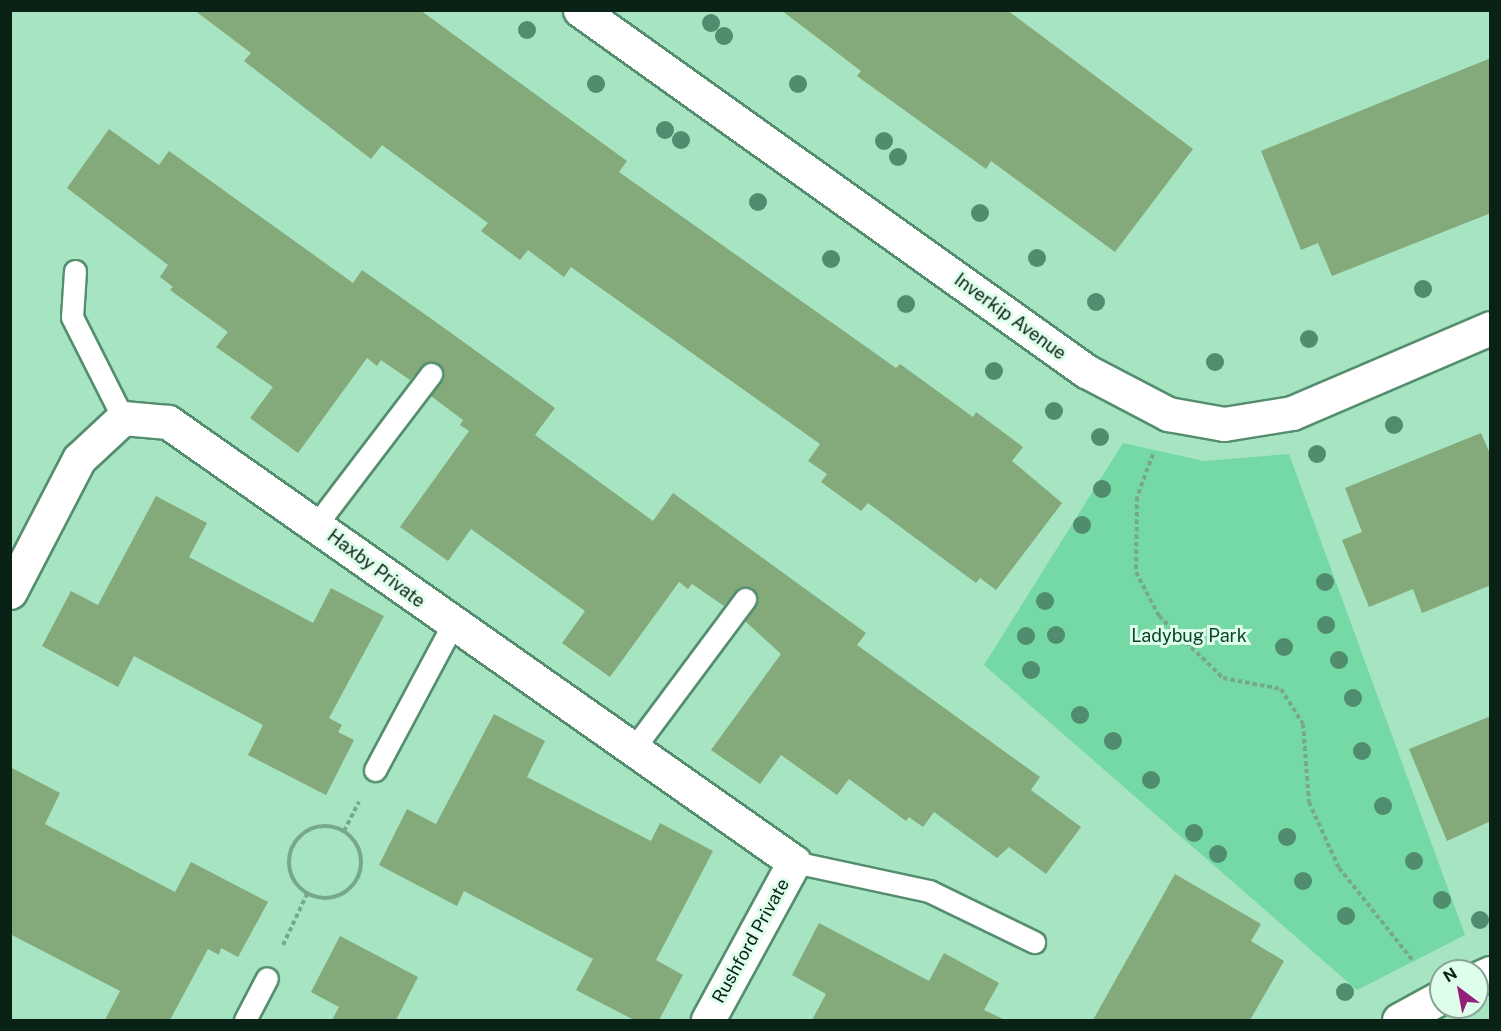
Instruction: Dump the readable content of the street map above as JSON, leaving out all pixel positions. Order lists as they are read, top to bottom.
{
  "streets": {
    "street": ["Inverkip Avenue", "Haxby Private", "Rushford Private"]
  },
  "crossings": [
    ["Haxby Private", "Rushford Private"]
  ],
  "parks": ["Ladybug Park"],
  "north": "top left"
}
